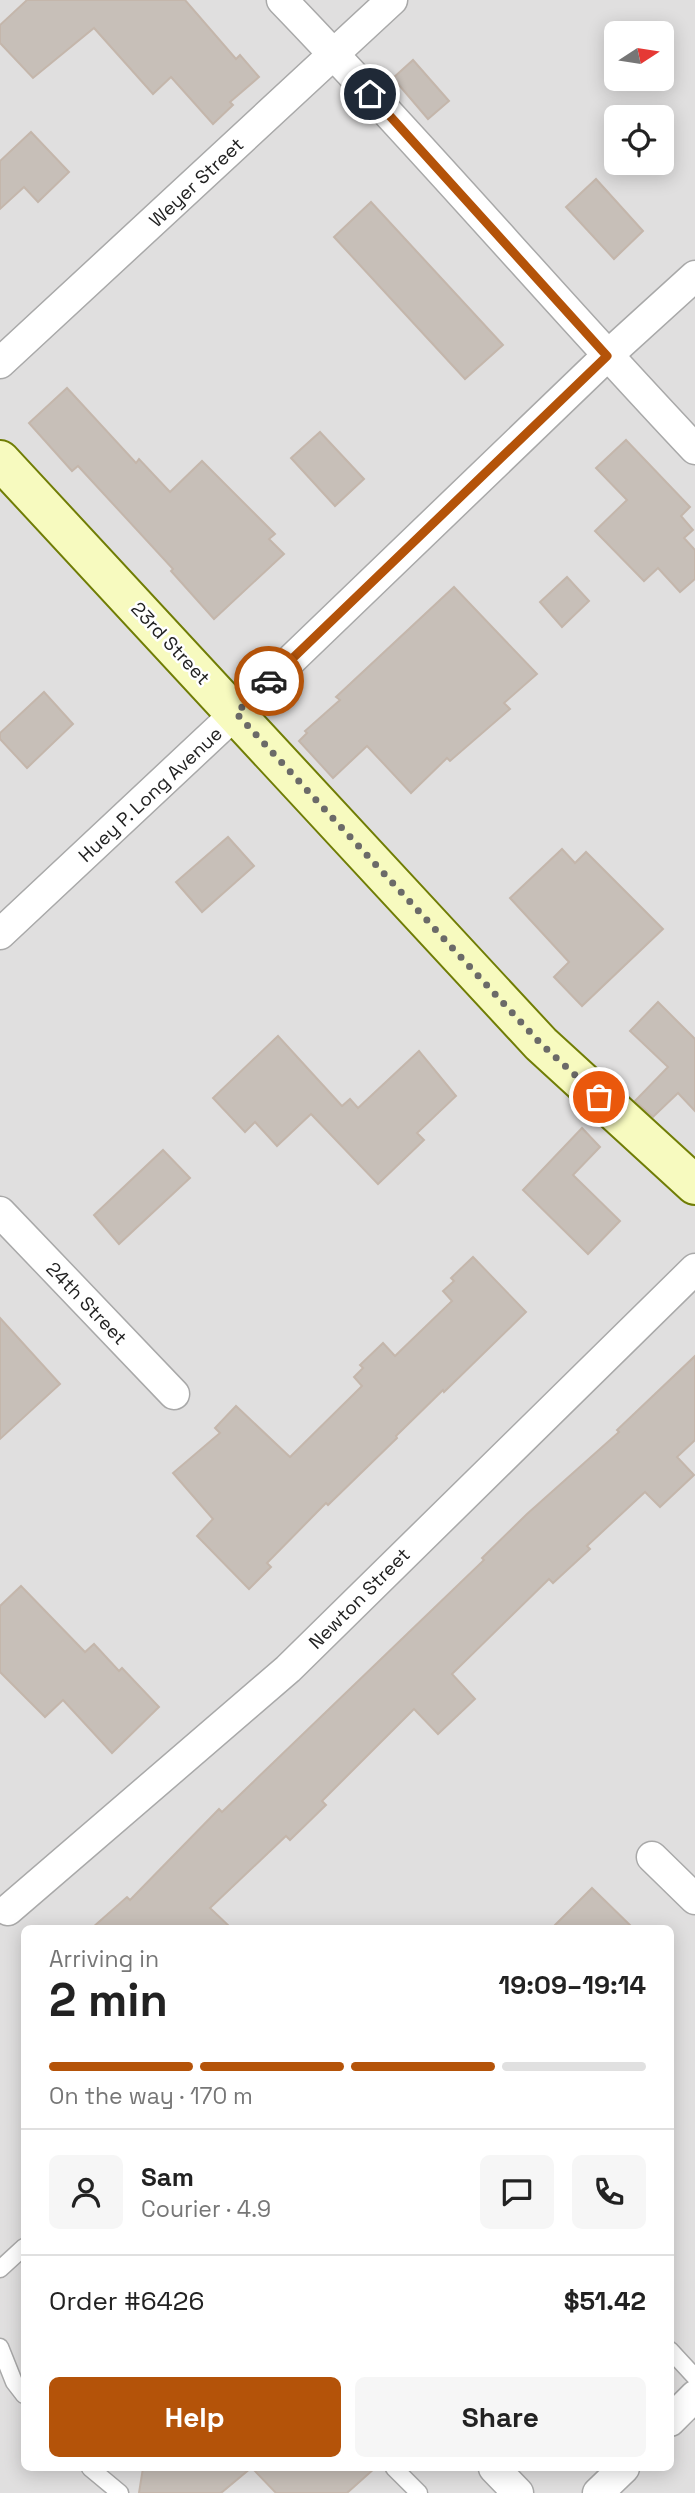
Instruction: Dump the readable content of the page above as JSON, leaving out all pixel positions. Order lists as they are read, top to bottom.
{
  "streets": {
    "street": [
      "Weyer Street",
      "23rd Street",
      "Huey P. Long Avenue",
      "24th Street",
      "Newton Street"
    ]
  },
  "crossings": [
    ["23rd Street", "Huey P. Long Avenue"]
  ],
  "north": "right",
  "page": {
    "heading": ["2 min", "Arriving in", "19:09–19:14"],
    "panel": [
      "Sam",
      "Courier · 4.9",
      "Order #6426",
      "$51.42"
    ],
    "bar": "On the way · 170 m",
    "buttons": ["Help", "Share"]
  }
}
